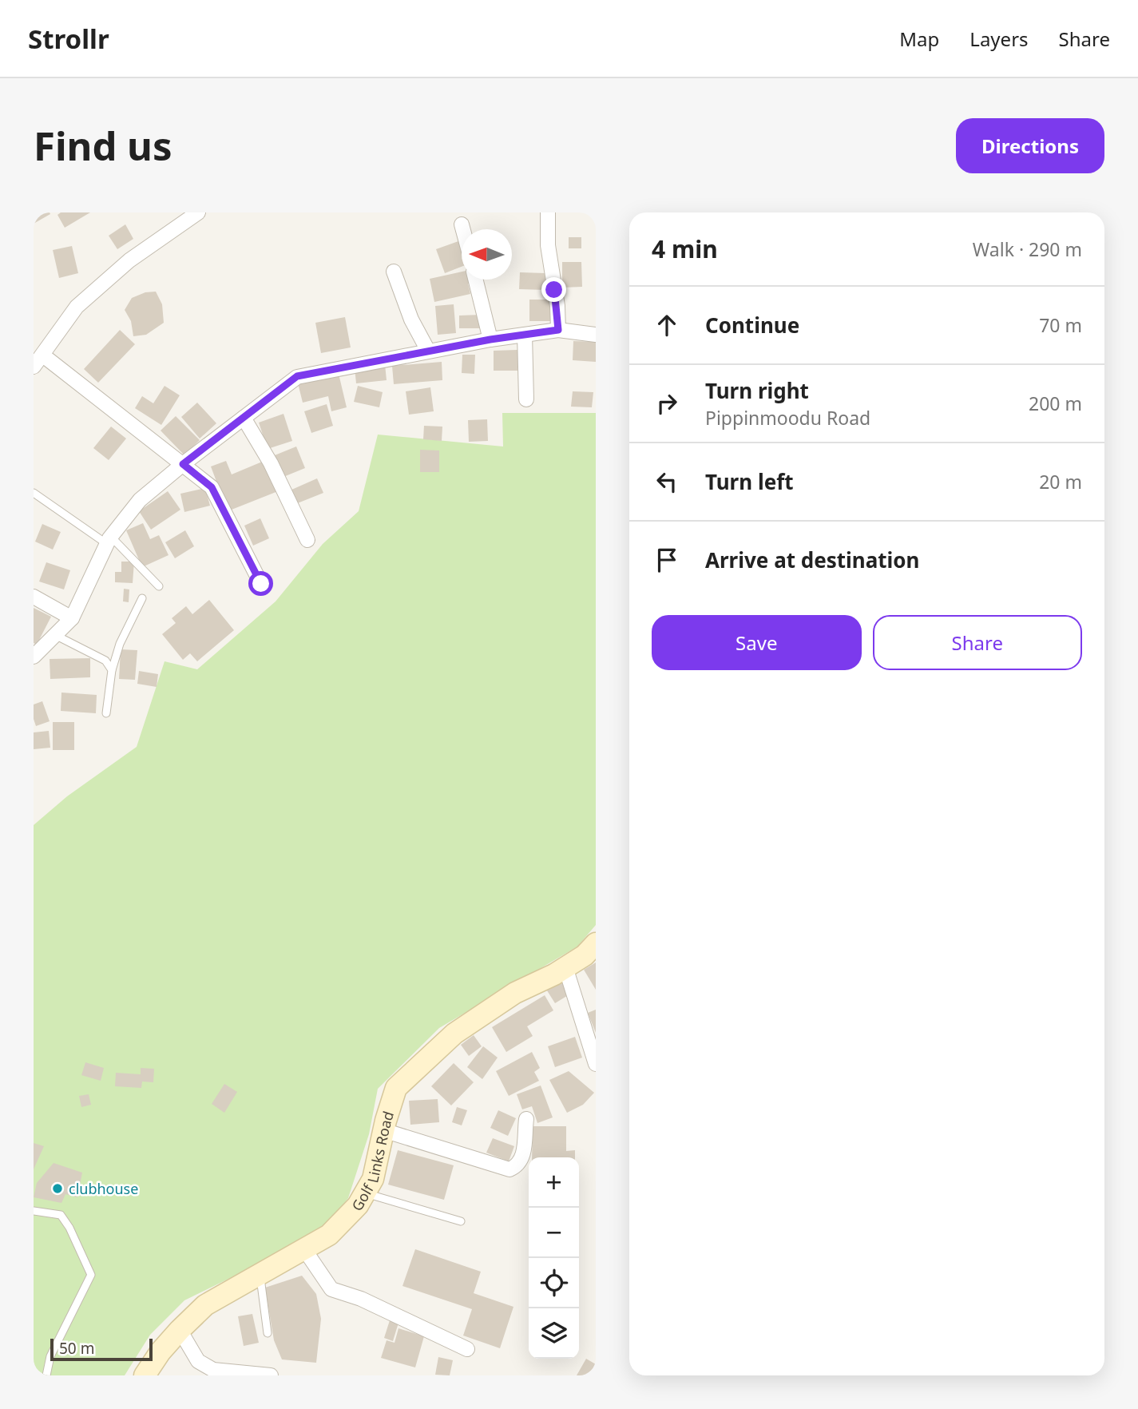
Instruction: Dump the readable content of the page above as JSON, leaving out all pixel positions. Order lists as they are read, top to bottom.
{
  "streets": {
    "street": ["Golf Links Road"]
  },
  "places": ["clubhouse"],
  "scale_bar": "50 m",
  "north": "left",
  "page": {
    "header": "Strollr",
    "nav": ["Map", "Layers", "Share"],
    "buttons": [
      "Directions",
      ["Save", "Share"]
    ],
    "title": "Find us",
    "heading": ["4 min", "Walk · 290 m"],
    "list": [
      ["Continue", "70 m"],
      ["Turn right", "Pippinmoodu Road", "200 m"],
      ["Turn left", "20 m"],
      "Arrive at destination"
    ],
    "map_buttons": ["+", "−"],
    "scale": "50 m"
  }
}
